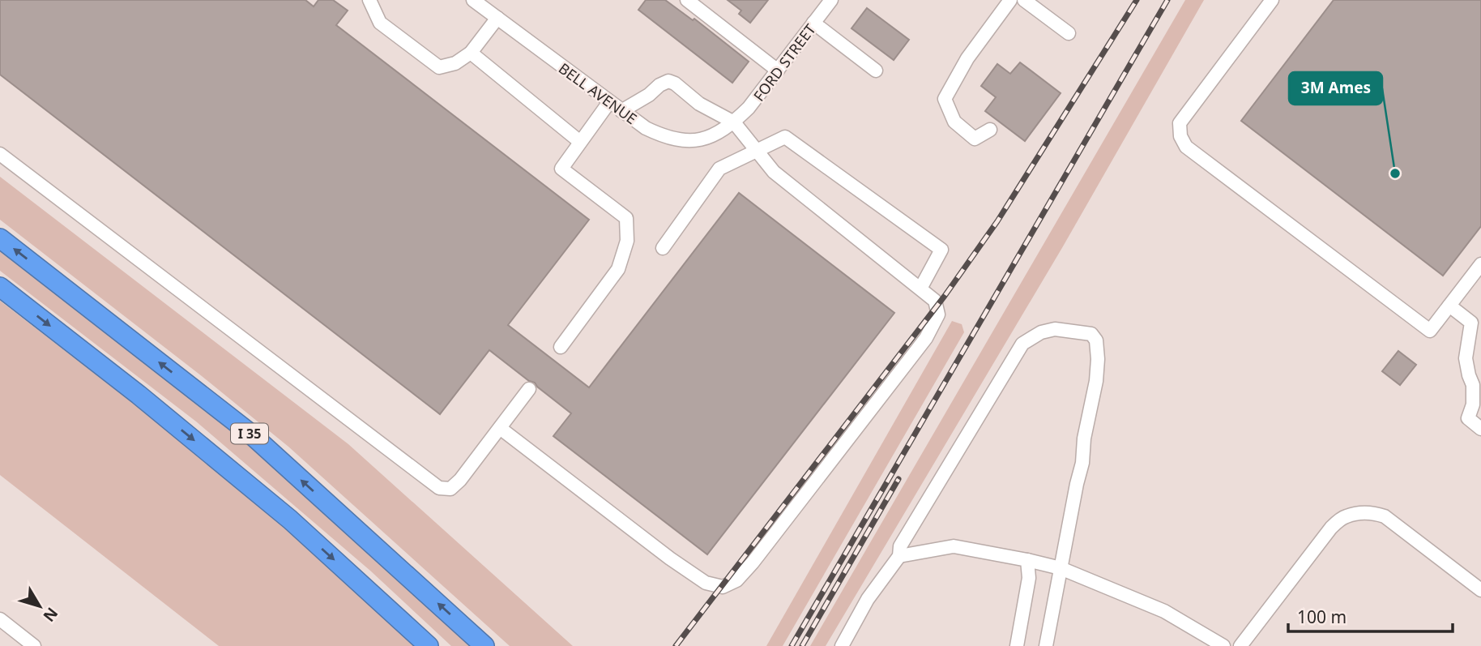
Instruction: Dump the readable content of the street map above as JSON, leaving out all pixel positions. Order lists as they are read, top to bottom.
{
  "streets": {
    "highway": ["I 35"],
    "street": ["FORD STREET", "BELL AVENUE"]
  },
  "crossings": [
    ["FORD STREET", "BELL AVENUE"]
  ],
  "places": ["3M Ames"],
  "scale_bar": "100 m",
  "north": "bottom right"
}
